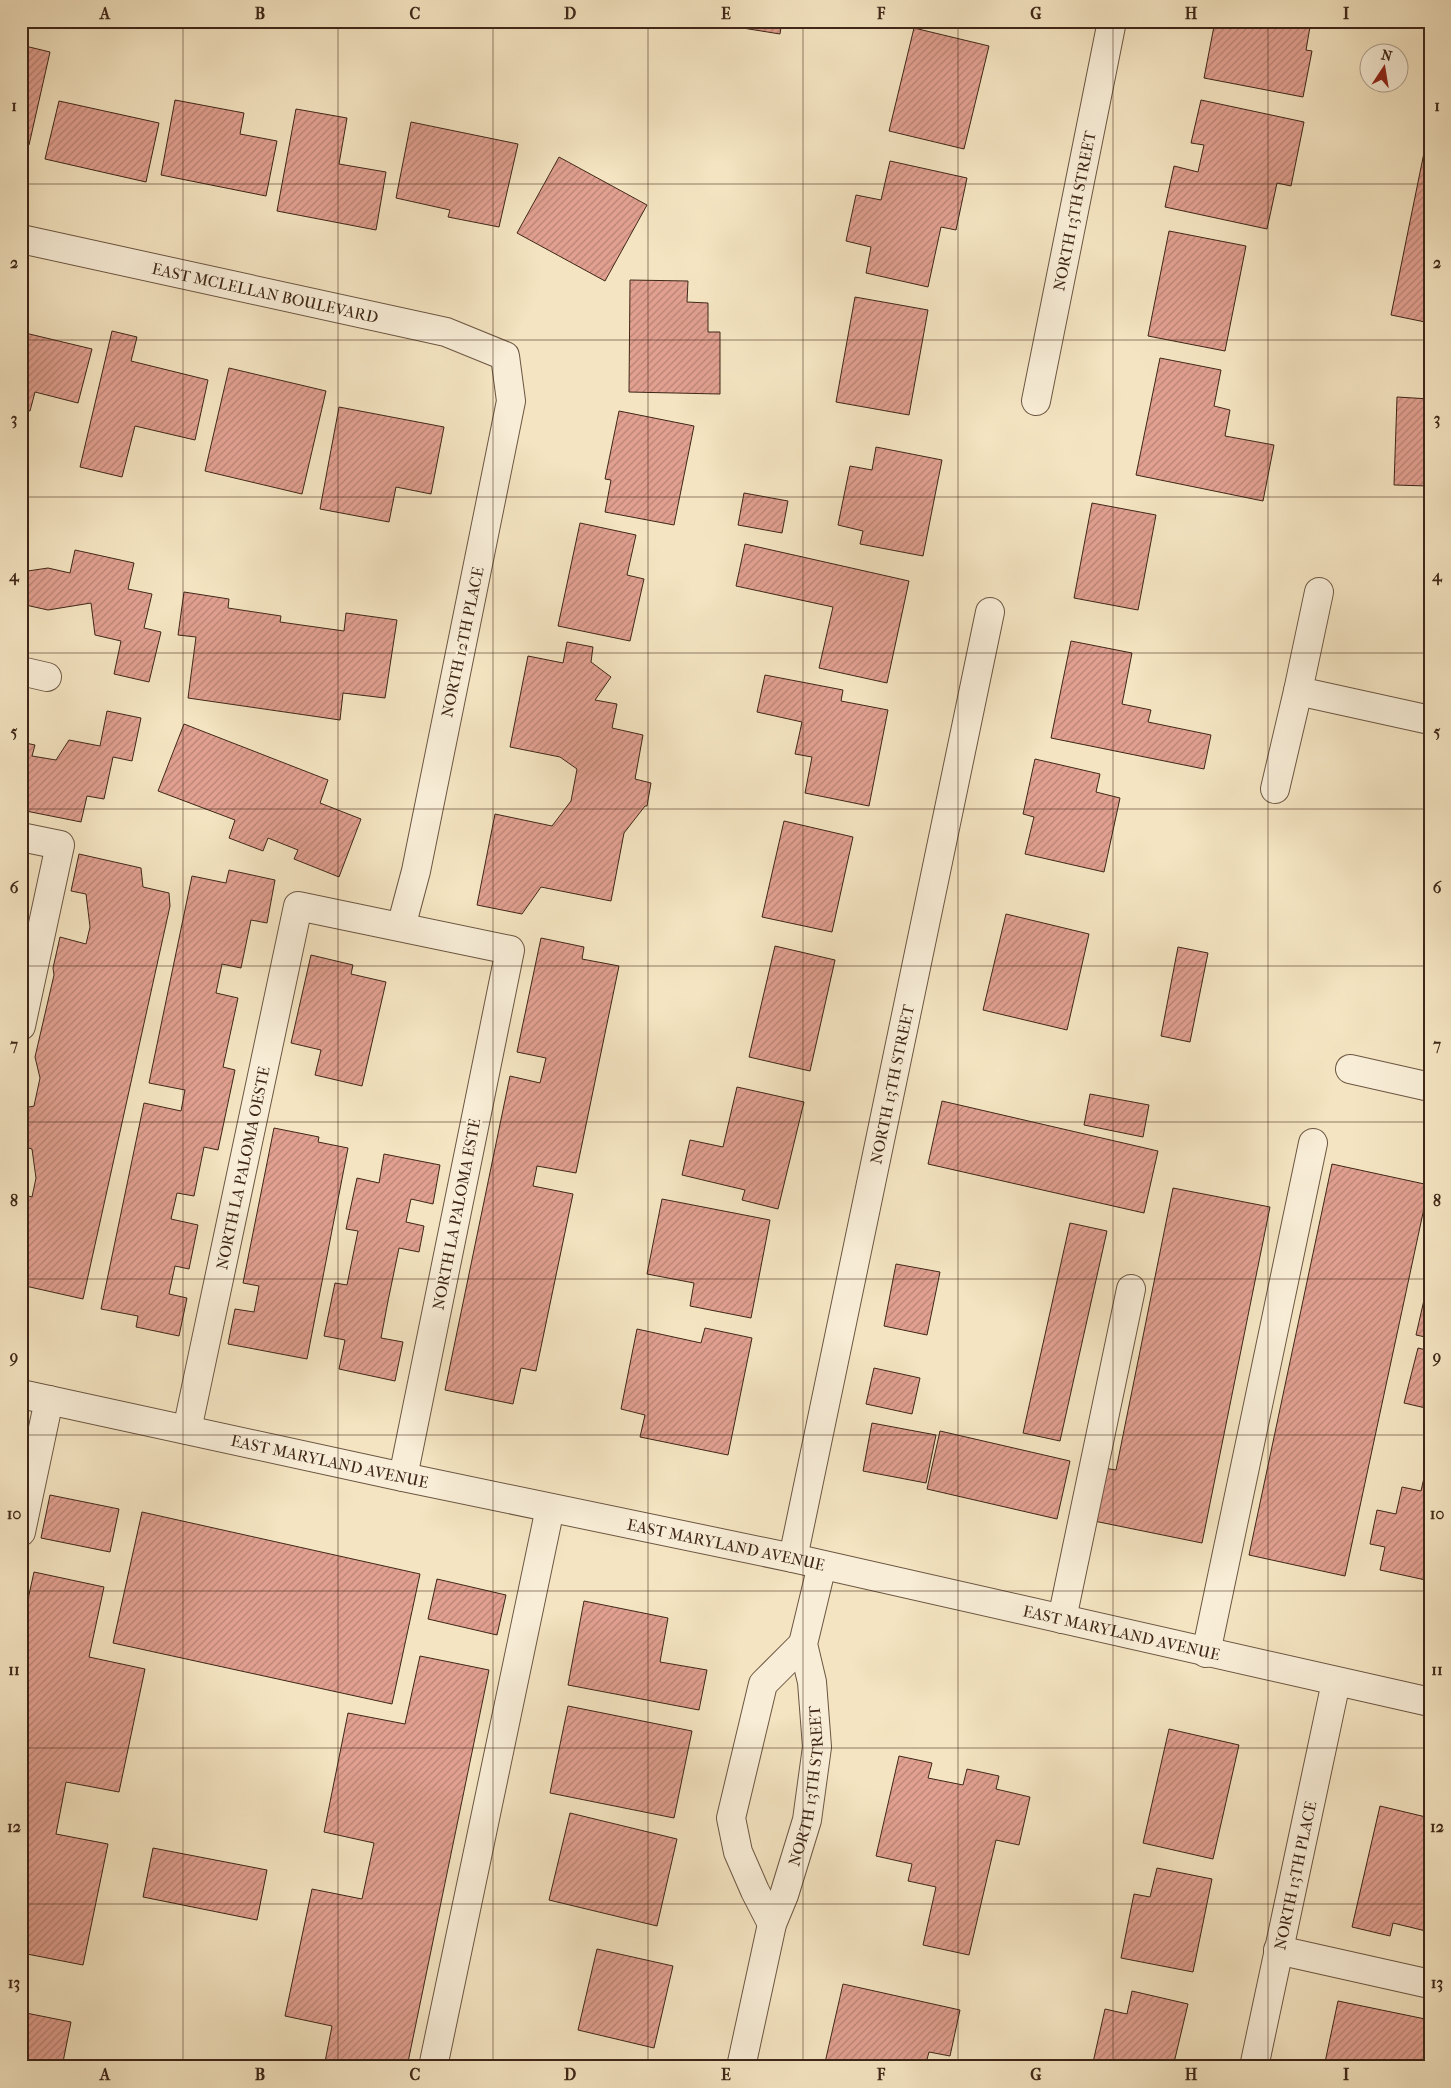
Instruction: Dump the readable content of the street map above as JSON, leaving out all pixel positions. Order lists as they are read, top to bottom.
{
  "streets": {
    "street": [
      "NORTH 13TH STREET",
      "EAST MCLELLAN BOULEVARD",
      "NORTH 12TH PLACE",
      "NORTH LA PALOMA OESTE",
      "NORTH LA PALOMA ESTE",
      "EAST MARYLAND AVENUE",
      "NORTH 13TH PLACE"
    ]
  },
  "crossings": [
    ["NORTH 13TH STREET", "EAST MARYLAND AVENUE"],
    ["EAST MCLELLAN BOULEVARD", "NORTH 12TH PLACE"],
    ["NORTH 12TH PLACE", "NORTH LA PALOMA OESTE"],
    ["NORTH 12TH PLACE", "NORTH LA PALOMA ESTE"],
    ["NORTH LA PALOMA OESTE", "NORTH LA PALOMA ESTE"],
    ["NORTH LA PALOMA OESTE", "EAST MARYLAND AVENUE"],
    ["NORTH LA PALOMA ESTE", "EAST MARYLAND AVENUE"],
    ["EAST MARYLAND AVENUE", "NORTH 13TH PLACE"]
  ],
  "north": "top",
  "grid": {
    "columns": [
      "A",
      "B",
      "C",
      "D",
      "E",
      "F",
      "G",
      "H",
      "I"
    ],
    "rows": [
      "1",
      "2",
      "3",
      "4",
      "5",
      "6",
      "7",
      "8",
      "9",
      "10",
      "11",
      "12",
      "13"
    ]
  }
}
